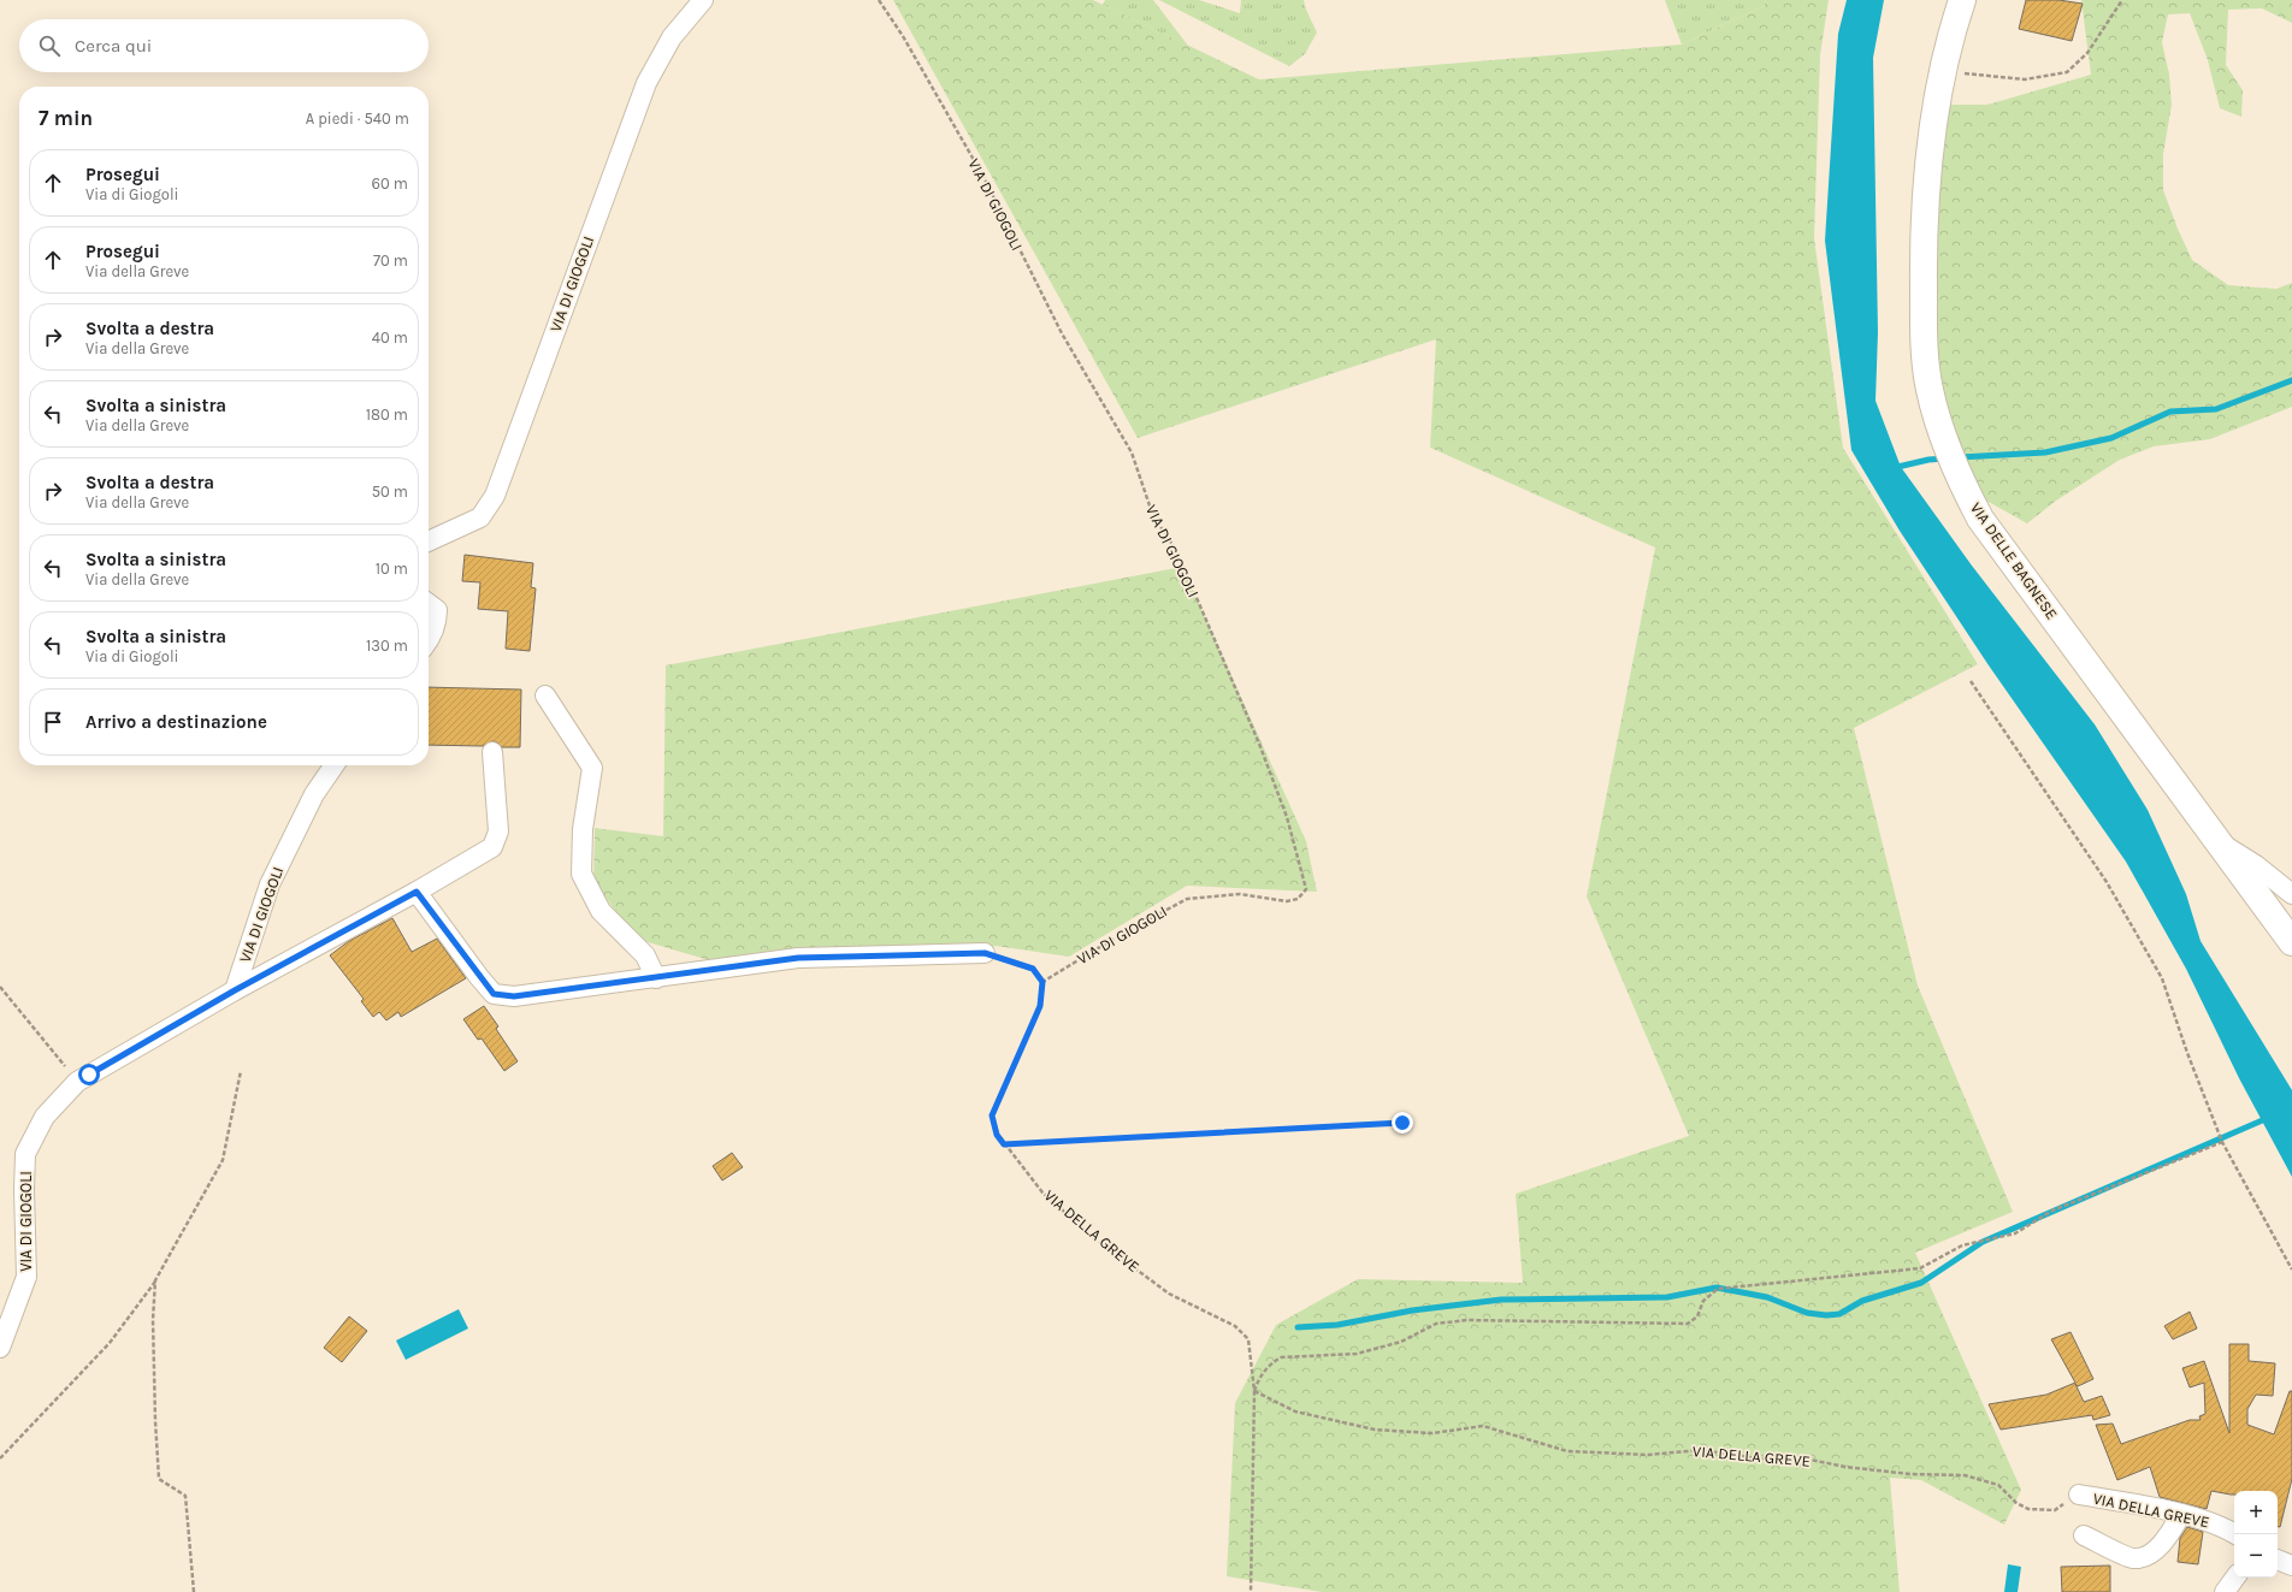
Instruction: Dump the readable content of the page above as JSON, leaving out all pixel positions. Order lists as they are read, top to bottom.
{
  "streets": {
    "main road": ["VIA DELLE BAGNESE"],
    "street": ["VIA DI GIOGOLI", "VIA DELLA GREVE"]
  },
  "crossings": [
    ["VIA DI GIOGOLI", "VIA DELLA GREVE"]
  ],
  "page": {
    "search": "Cerca qui",
    "heading": ["7 min", "A piedi · 540 m"],
    "list": [
      ["Prosegui", "Via di Giogoli", "60 m"],
      ["Prosegui", "Via della Greve", "70 m"],
      ["Svolta a destra", "Via della Greve", "40 m"],
      ["Svolta a sinistra", "Via della Greve", "180 m"],
      ["Svolta a destra", "Via della Greve", "50 m"],
      ["Svolta a sinistra", "Via della Greve", "10 m"],
      ["Svolta a sinistra", "Via di Giogoli", "130 m"],
      "Arrivo a destinazione"
    ],
    "map_buttons": ["+", "−"]
  }
}
